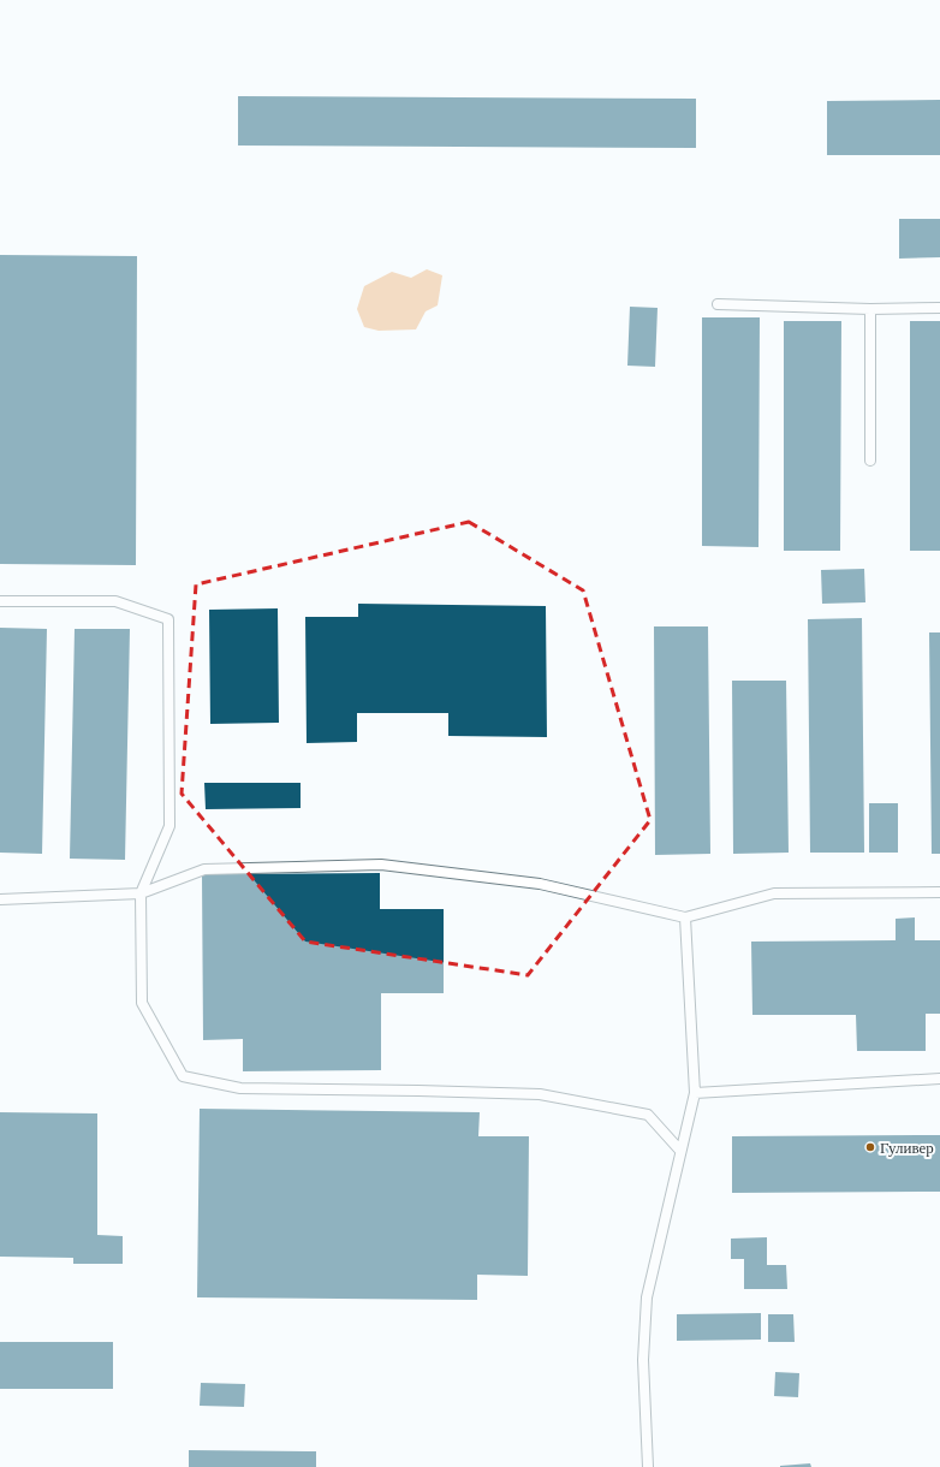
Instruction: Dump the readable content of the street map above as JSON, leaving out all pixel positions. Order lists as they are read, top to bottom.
{
  "places": ["Гуливер"]
}
